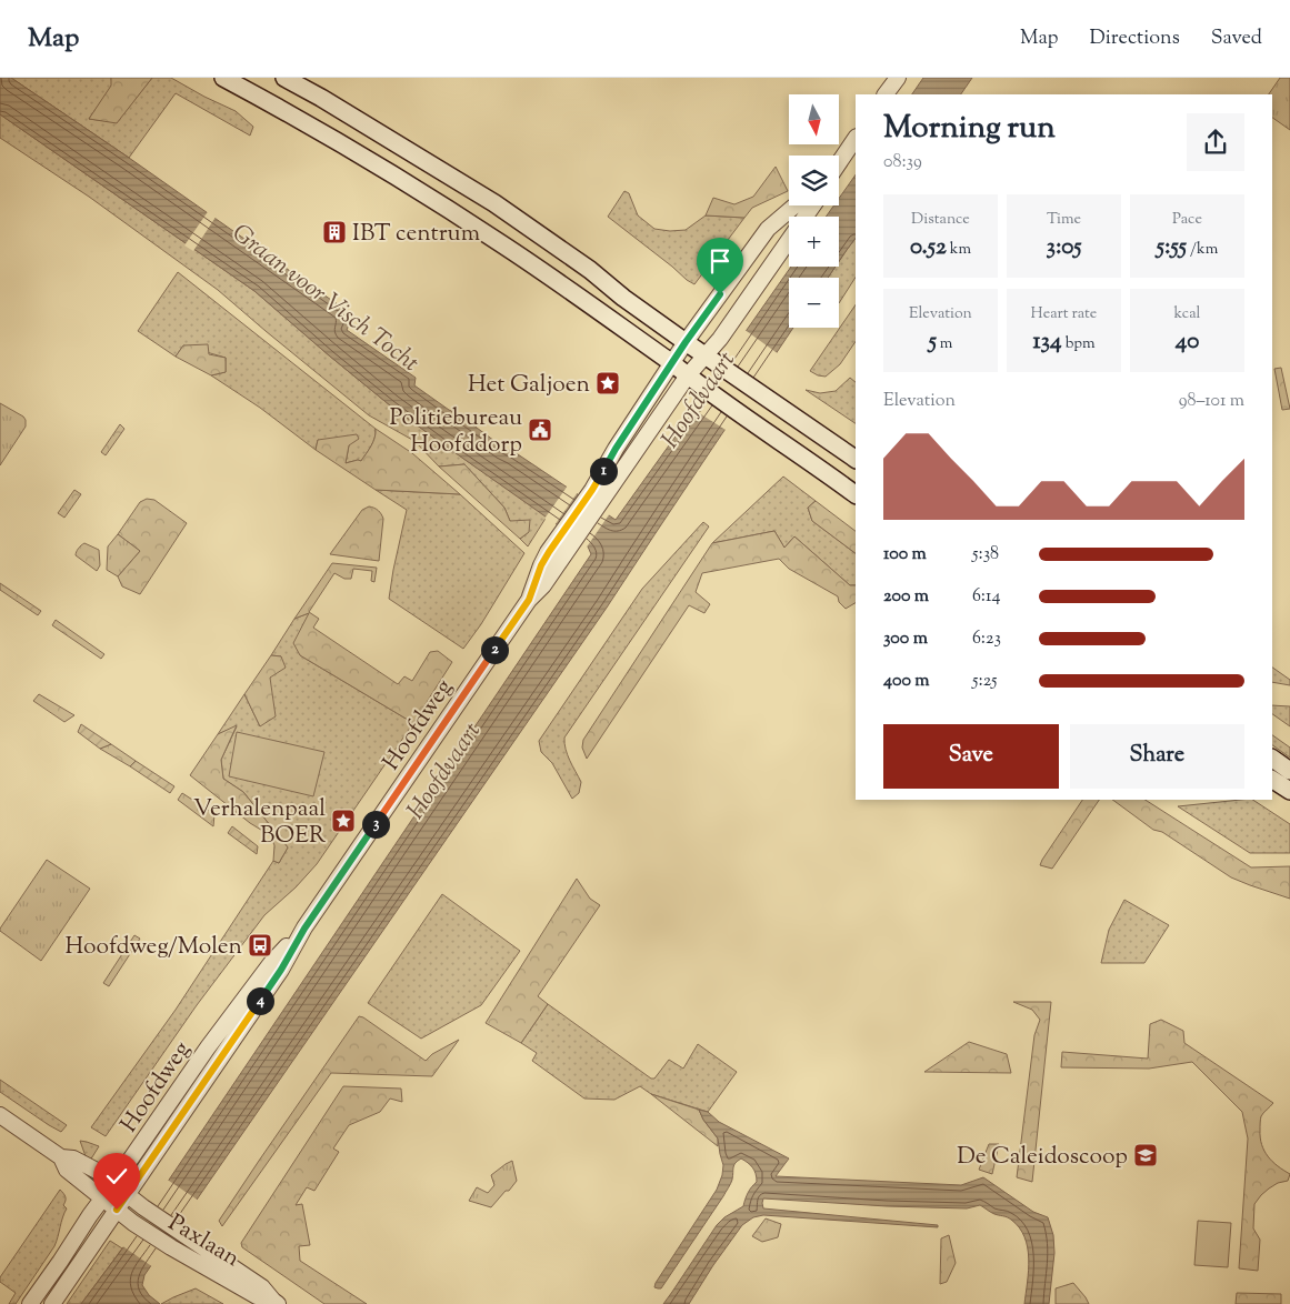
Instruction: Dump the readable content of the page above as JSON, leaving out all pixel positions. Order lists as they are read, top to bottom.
{
  "streets": {
    "street": ["Hoofdweg", "Paxlaan"]
  },
  "crossings": [
    ["Hoofdweg", "Paxlaan"]
  ],
  "water": ["Graan voor Visch Tocht", "Hoofdvaart"],
  "places": {
    "building": ["IBT centrum"],
    "place": ["Het Galjoen", "Verhalenpaal BOER"],
    "public building": ["Politiebureau Hoofddorp"],
    "bus stop": ["Hoofdweg/Molen"],
    "school or university": ["De Caleidoscoop"]
  },
  "north": "bottom",
  "page": {
    "header": "Map",
    "nav": ["Map", "Directions", "Saved"],
    "map_buttons": ["+", "−"],
    "heading": ["Morning run", "08:39"],
    "stats": [
      ["Distance", "0.52 km"],
      ["Time", "3:05"],
      ["Pace", "5:55 /km"],
      ["Elevation", "5 m"],
      ["Heart rate", "134 bpm"],
      ["kcal", "40"]
    ],
    "chart": ["Elevation", "98–101 m"],
    "pins": [
      "1",
      "2",
      "3",
      "4"
    ],
    "list": [
      {
        "name": "100 m",
        "note": "5:38"
      },
      {
        "name": "200 m",
        "note": "6:14"
      },
      {
        "name": "300 m",
        "note": "6:23"
      },
      {
        "name": "400 m",
        "note": "5:25"
      }
    ],
    "buttons": ["Save", "Share"]
  }
}
